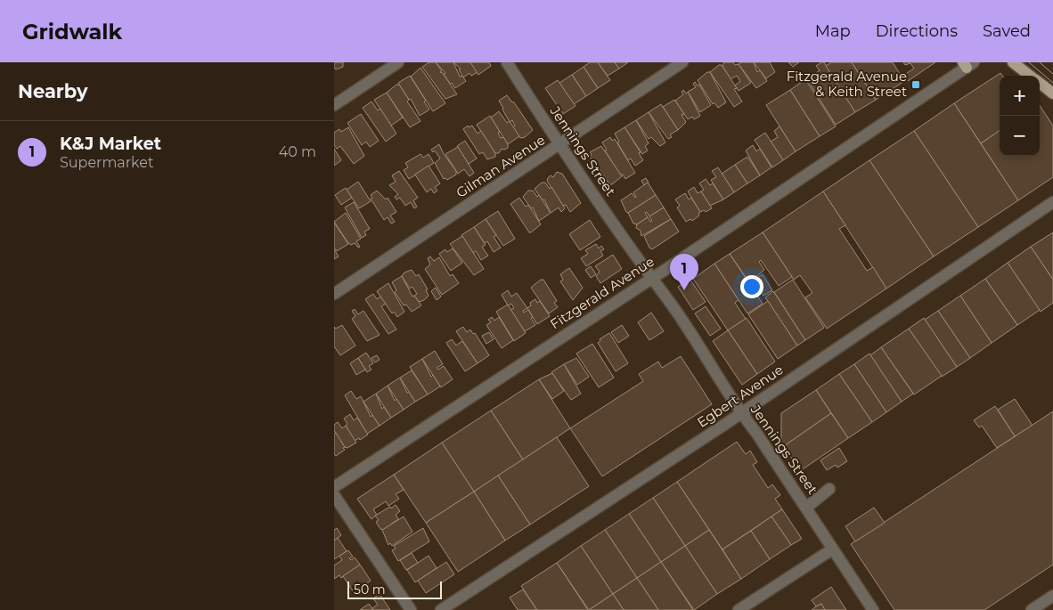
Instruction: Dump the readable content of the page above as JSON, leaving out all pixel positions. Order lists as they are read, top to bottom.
{
  "streets": {
    "street": [
      "Jennings Street",
      "Gilman Avenue",
      "Fitzgerald Avenue",
      "Egbert Avenue"
    ]
  },
  "crossings": [
    ["Jennings Street", "Gilman Avenue"],
    ["Jennings Street", "Fitzgerald Avenue"],
    ["Jennings Street", "Egbert Avenue"]
  ],
  "places": {
    "transit": ["Fitzgerald Avenue & Keith Street"]
  },
  "scale_bar": "50 m",
  "page": {
    "header": "Gridwalk",
    "nav": ["Map", "Directions", "Saved"],
    "heading": "Nearby",
    "map_buttons": ["+", "−"],
    "list": [
      {
        "mark": "1",
        "name": "K&J Market",
        "note": "Supermarket",
        "value": "40 m"
      }
    ],
    "pins": "1",
    "scale": "50 m"
  }
}
